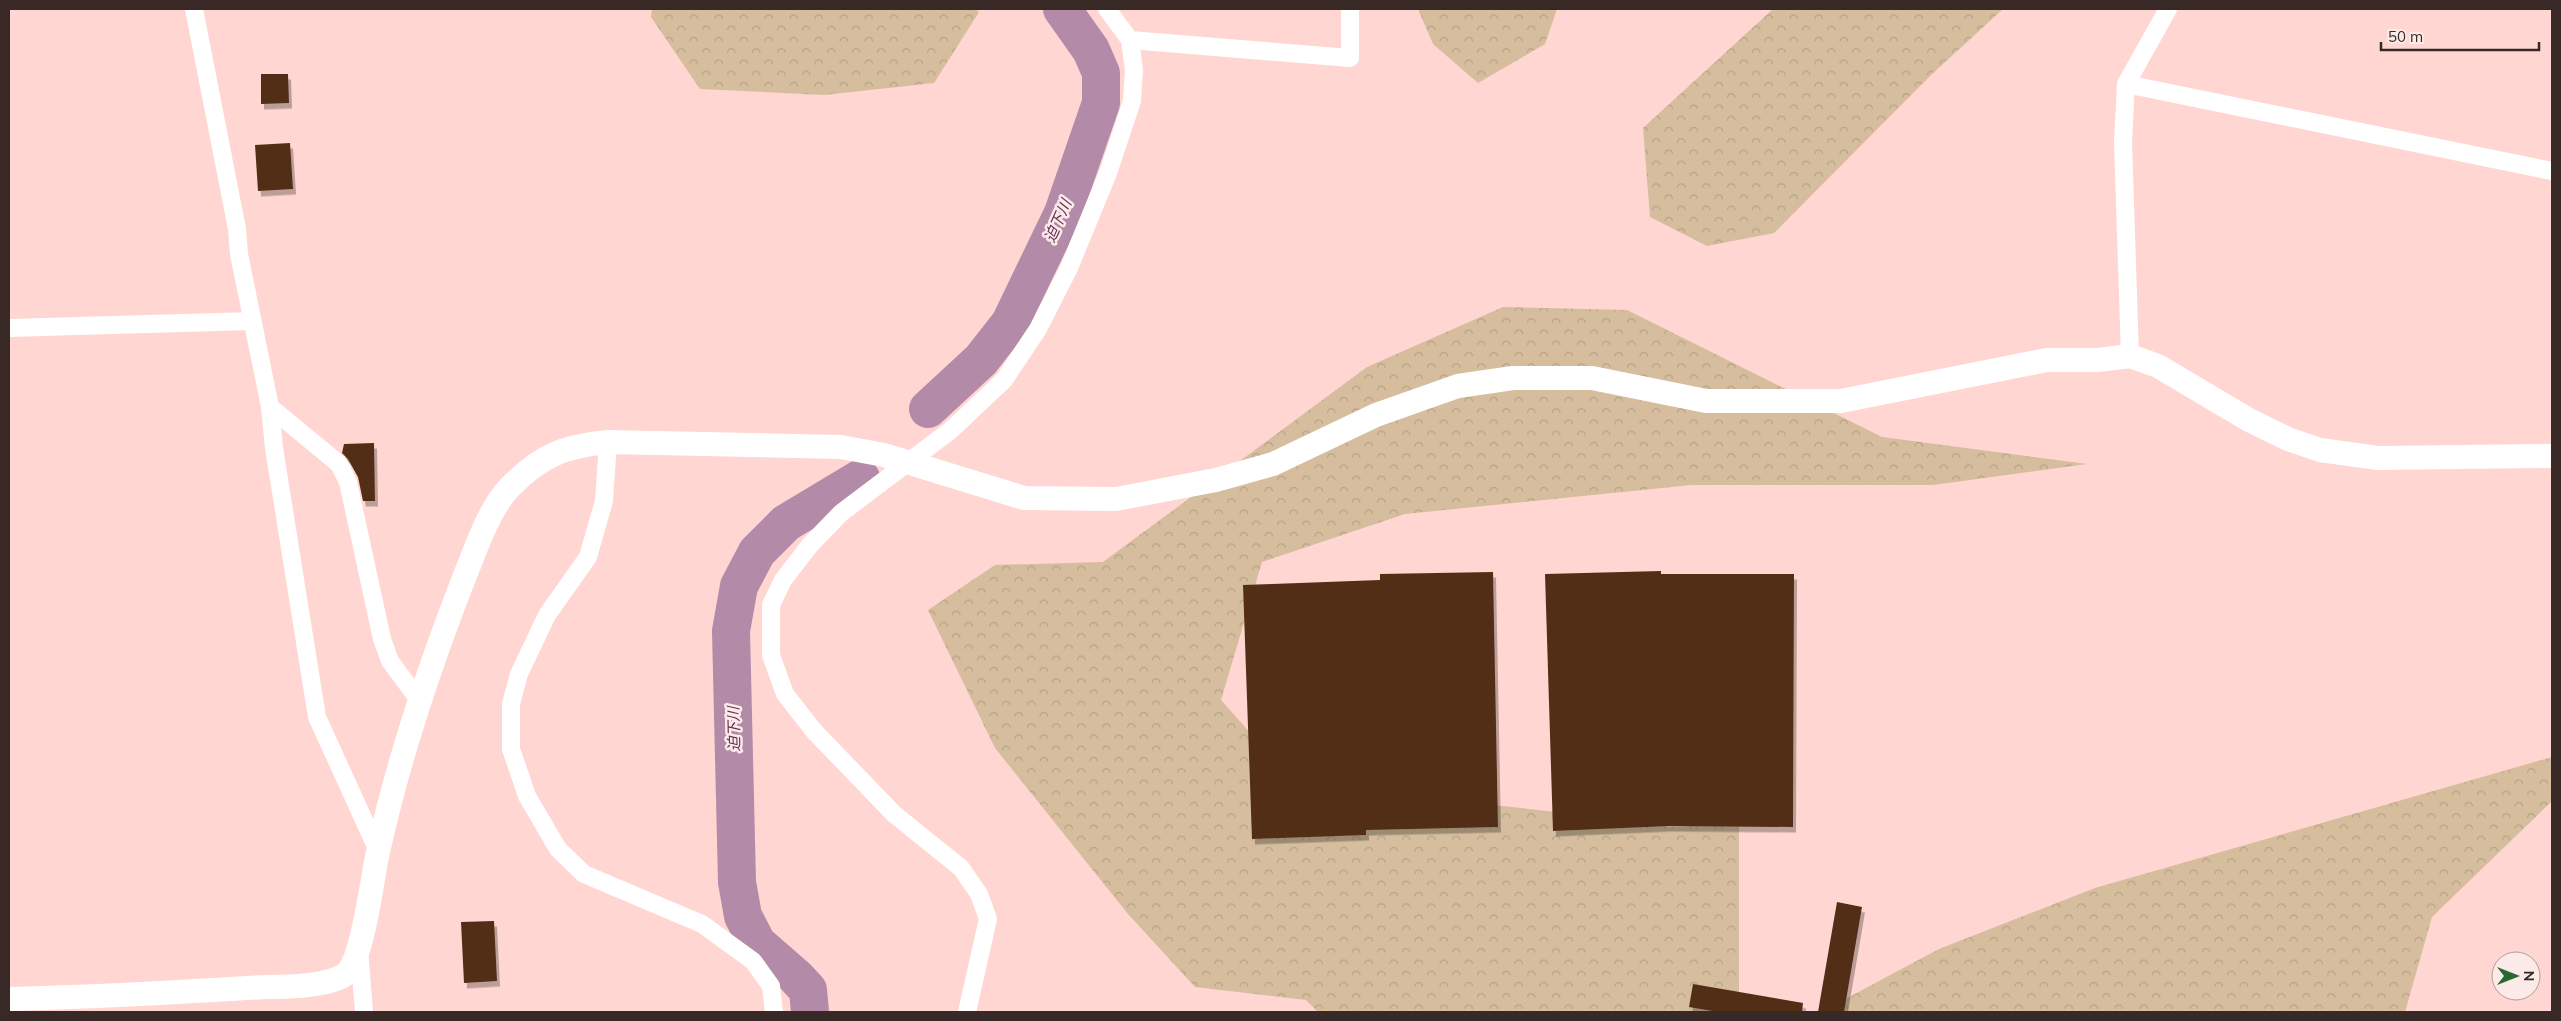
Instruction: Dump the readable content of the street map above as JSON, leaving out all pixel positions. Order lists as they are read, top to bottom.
{
  "water": ["迫下川"],
  "scale_bar": "50 m",
  "north": "right"
}
